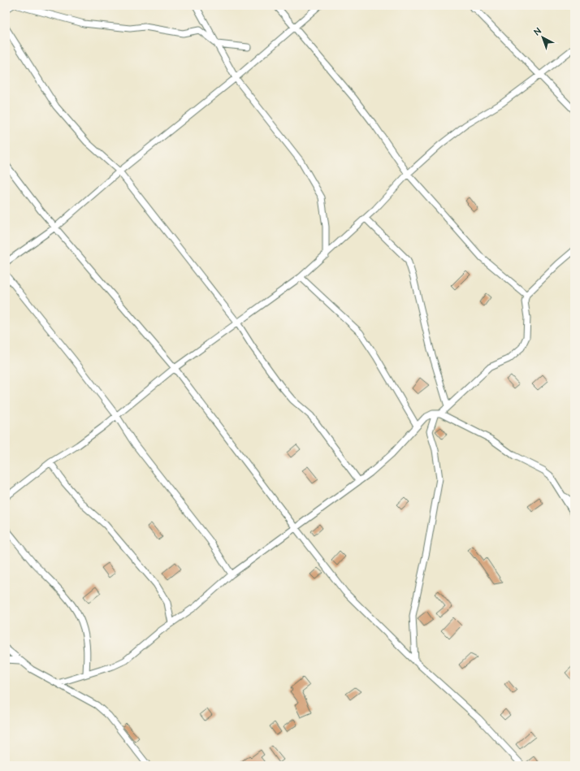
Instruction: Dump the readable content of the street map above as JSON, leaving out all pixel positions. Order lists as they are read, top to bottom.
{
  "north": "top left"
}
